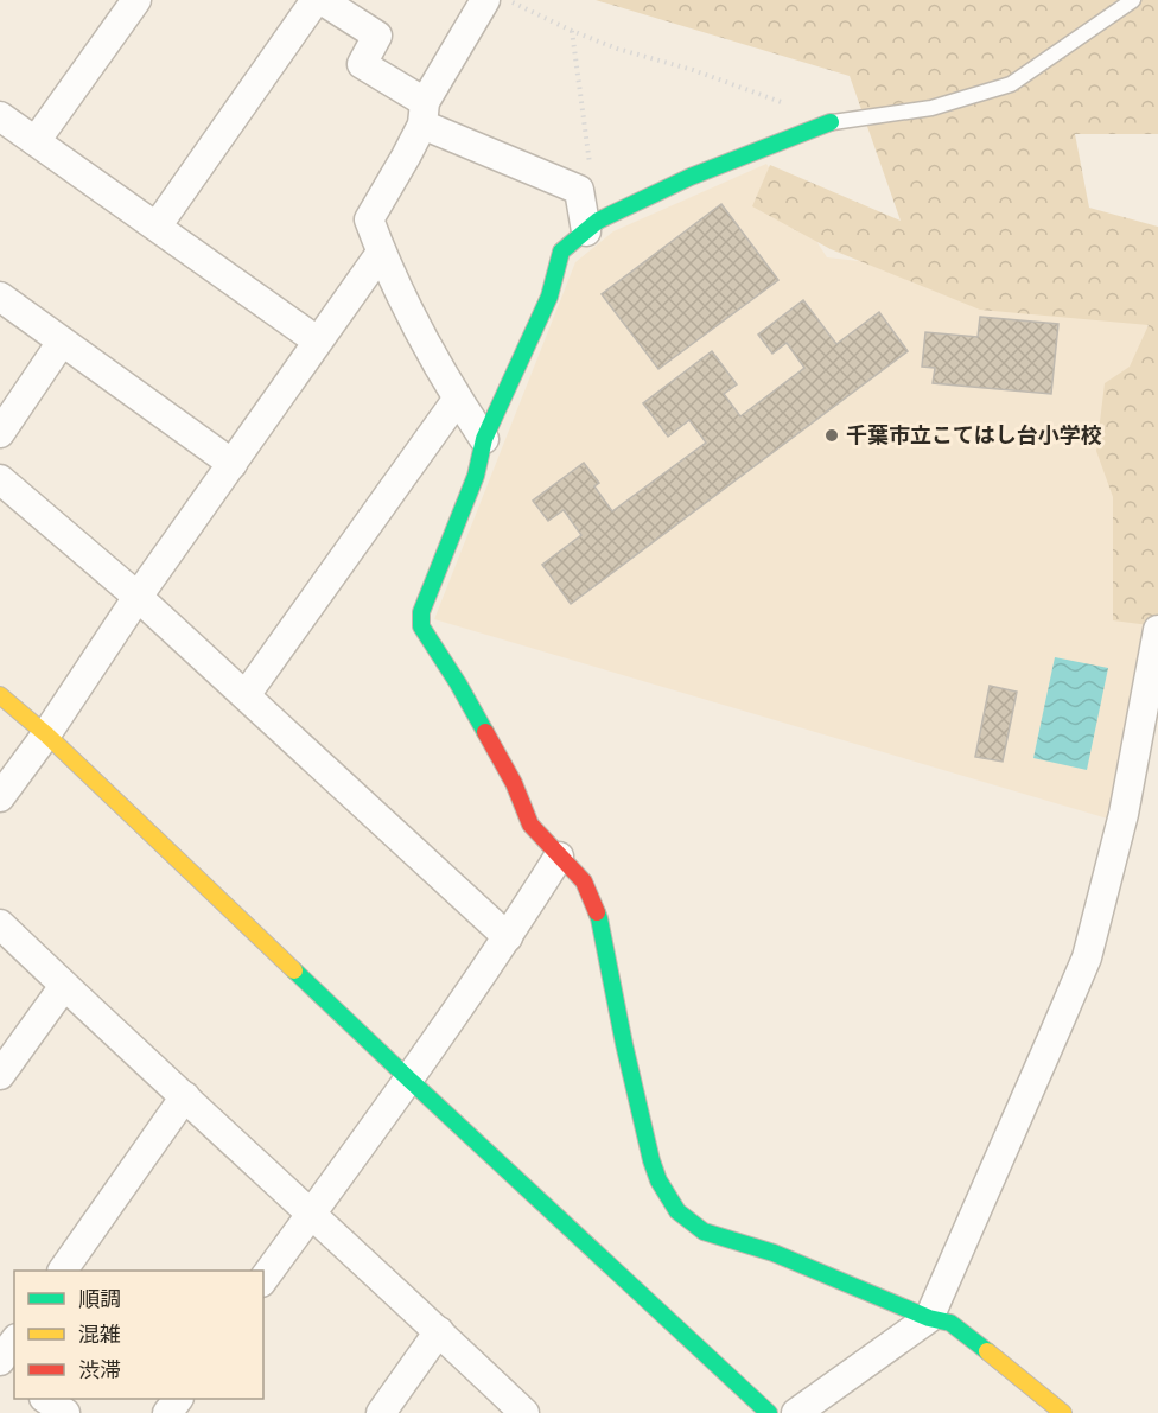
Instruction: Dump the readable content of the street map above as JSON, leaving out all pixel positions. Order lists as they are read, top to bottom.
{
  "places": ["千葉市立こてはし台小学校"],
  "legend": ["順調", "混雑", "渋滞"]
}
